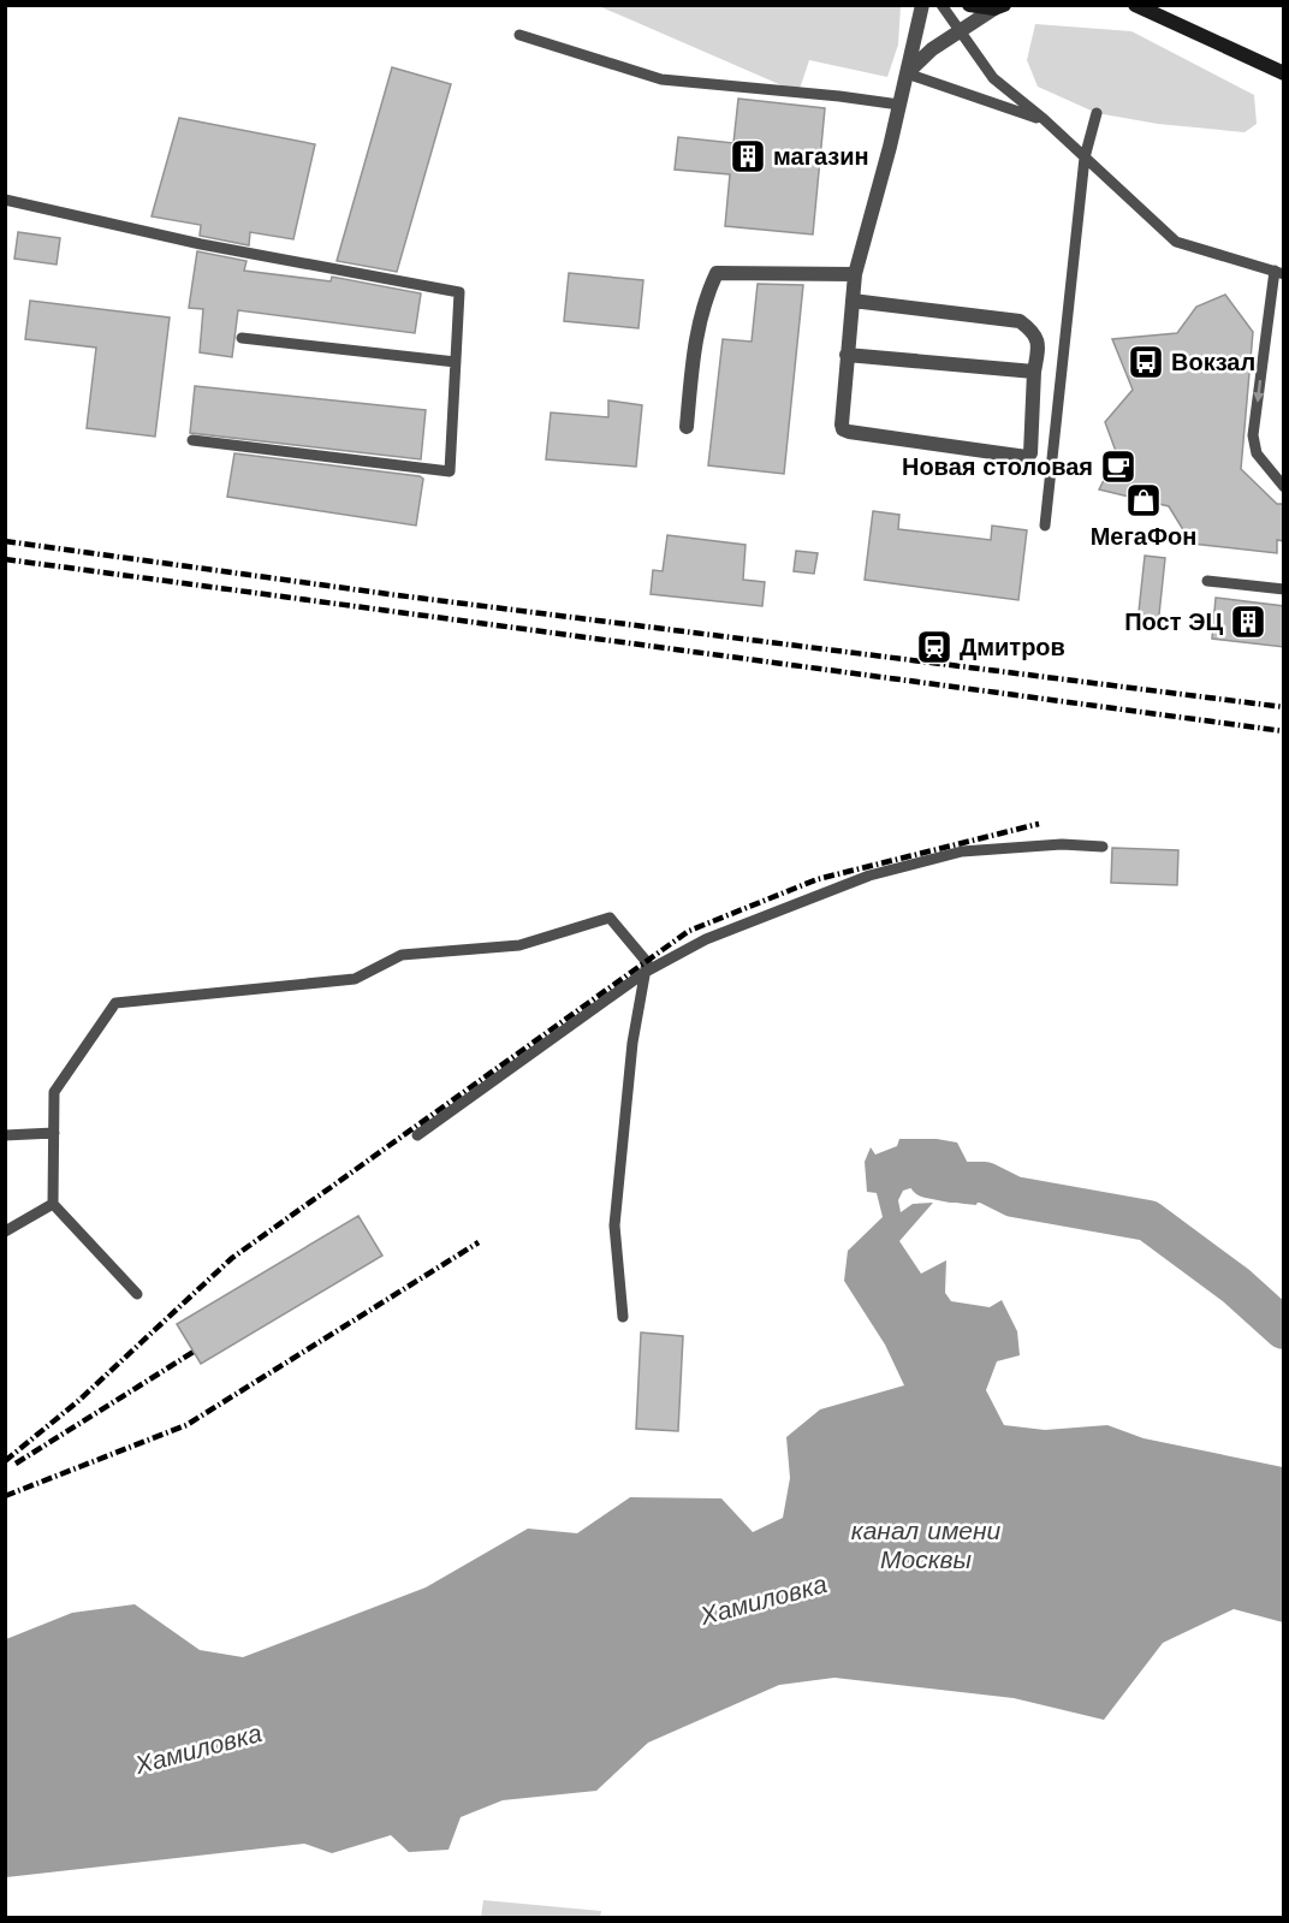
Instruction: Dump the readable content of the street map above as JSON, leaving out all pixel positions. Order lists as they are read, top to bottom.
{
  "water": ["канал имени Москвы", "Хамиловка"],
  "places": {
    "building": ["магазин", "Пост ЭЦ"],
    "bus stop": ["Вокзал"],
    "cafe": ["Новая столовая"],
    "shop": ["МегаФон"],
    "station": ["Дмитров"]
  }
}
